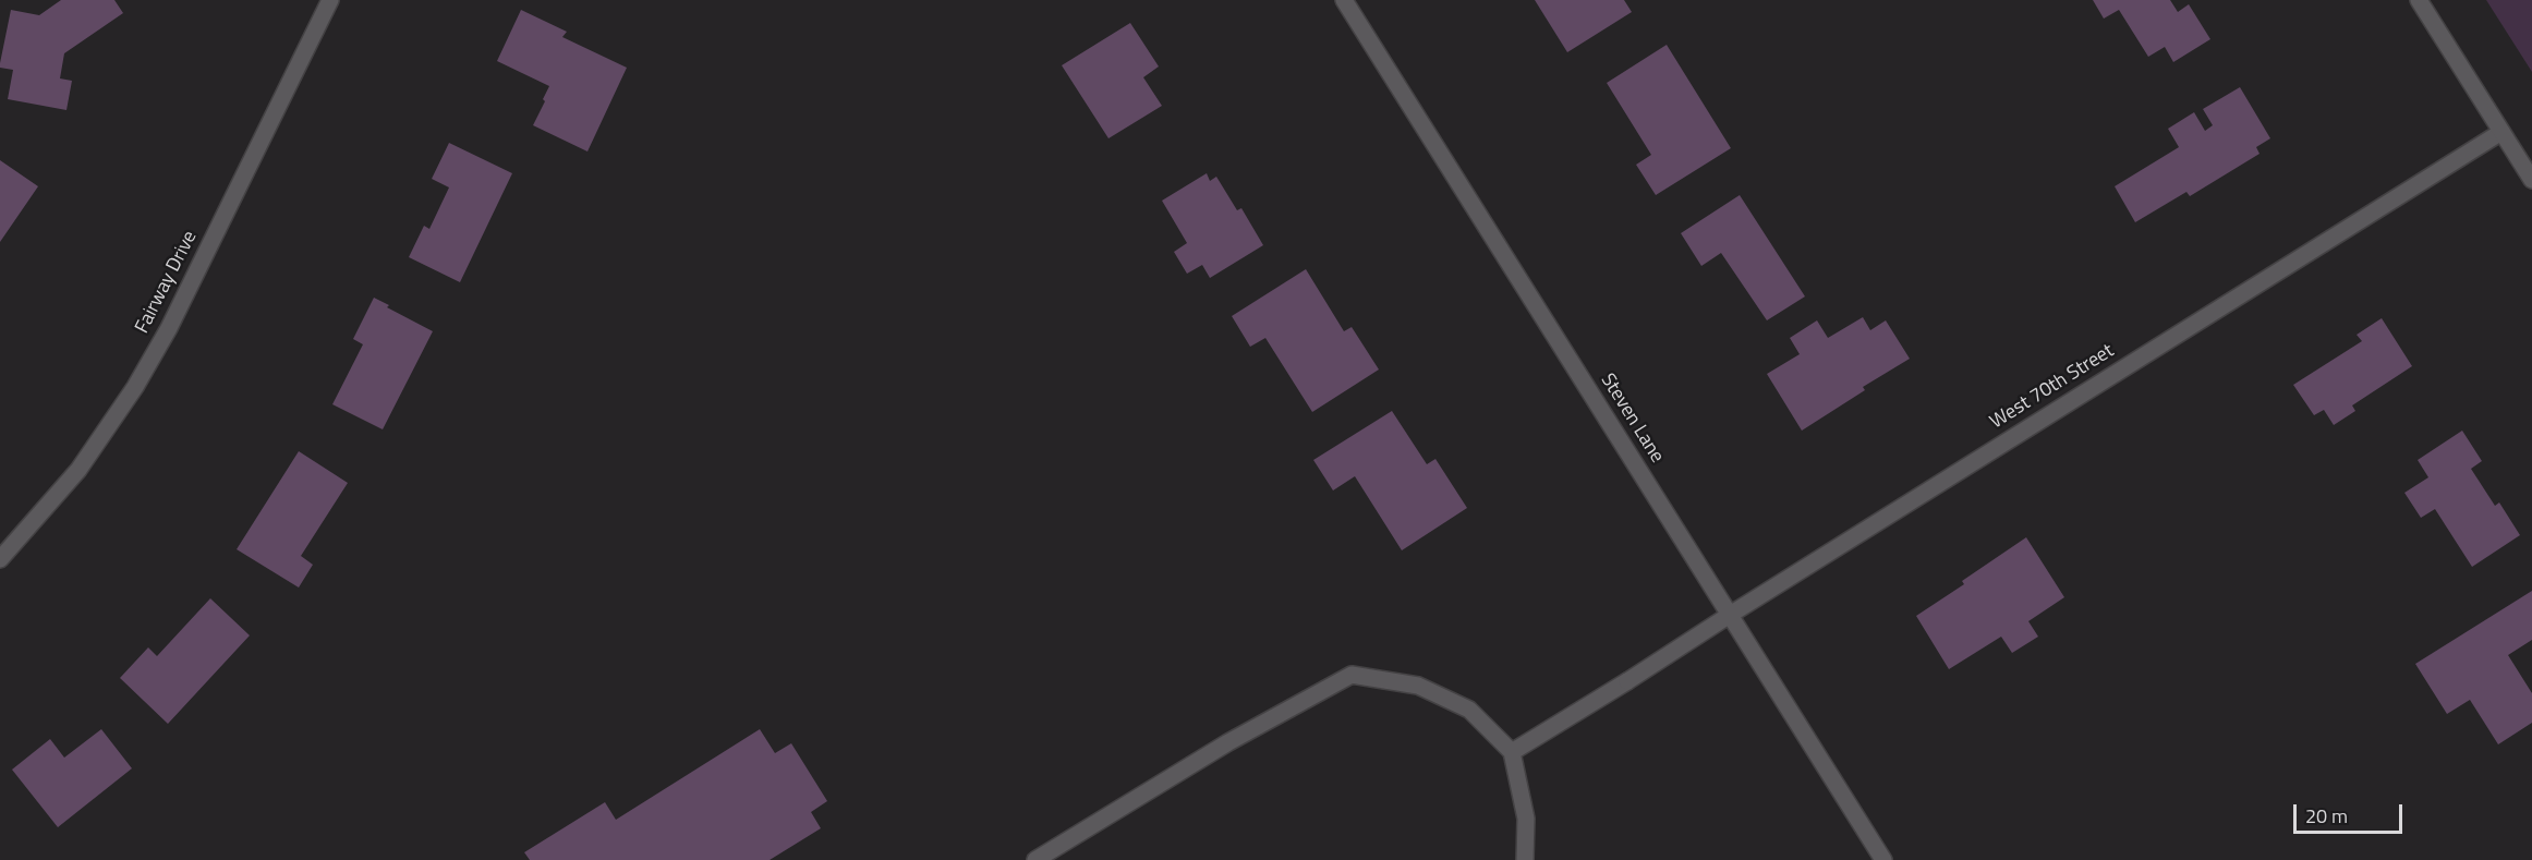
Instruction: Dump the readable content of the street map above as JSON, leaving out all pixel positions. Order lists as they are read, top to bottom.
{
  "streets": {
    "street": ["Fairway Drive", "West 70th Street", "Steven Lane"]
  },
  "crossings": [
    ["West 70th Street", "Steven Lane"]
  ],
  "scale_bar": "20 m"
}
